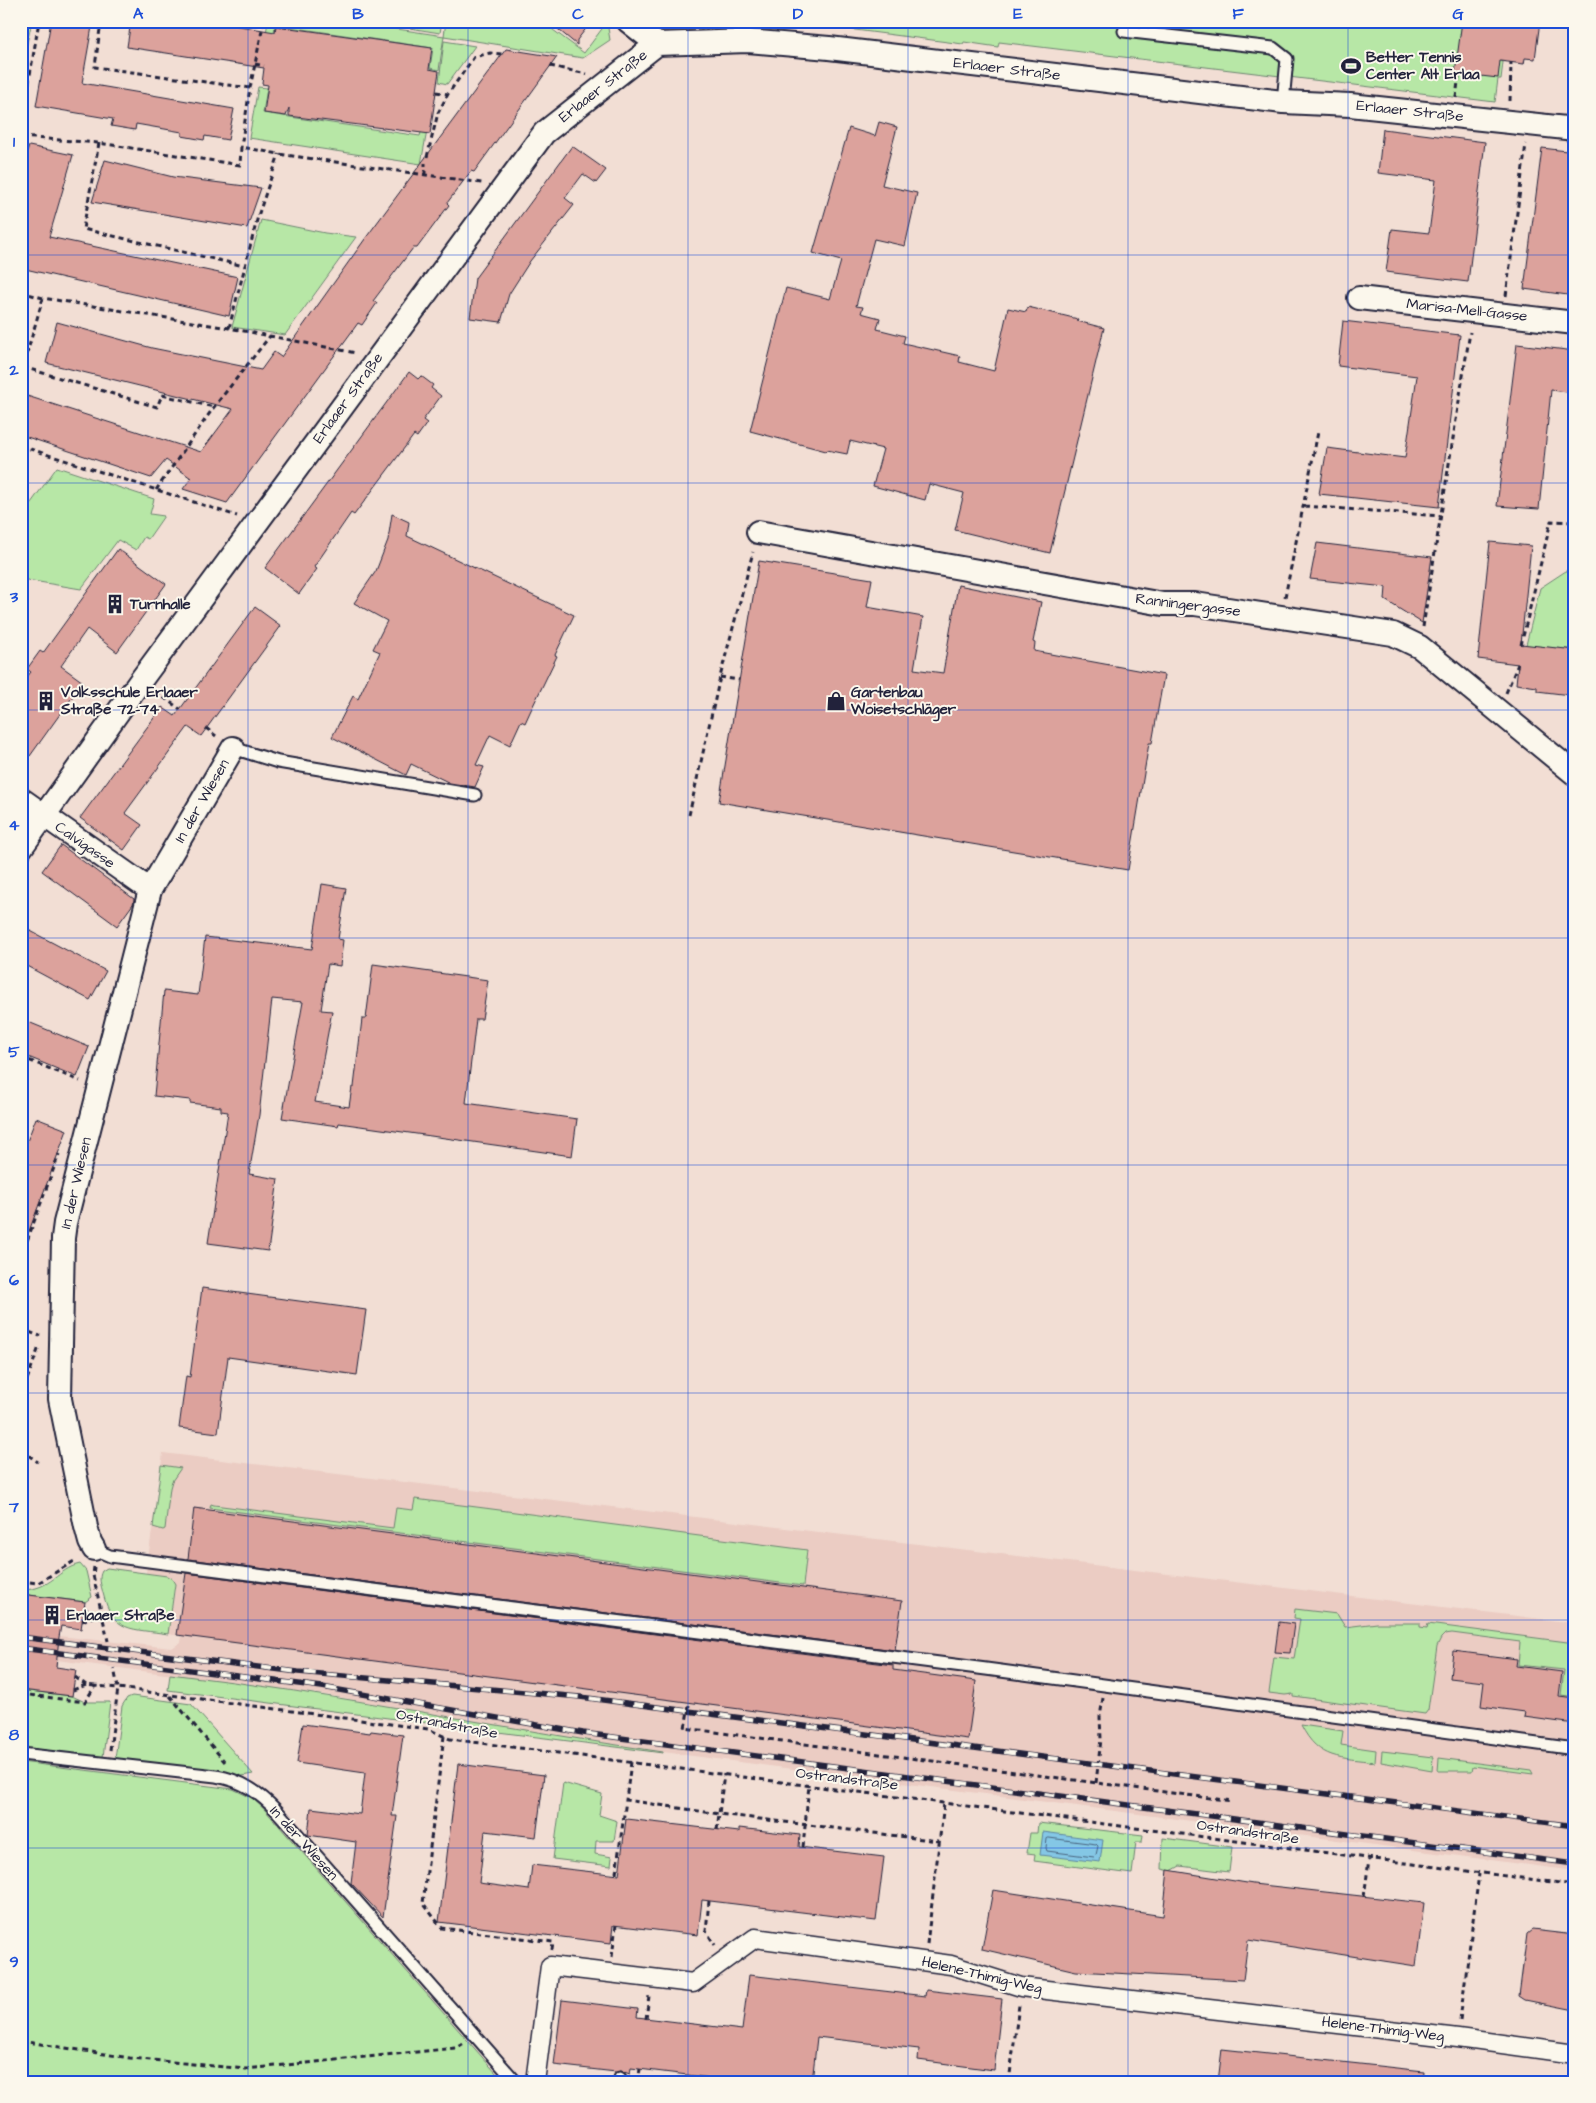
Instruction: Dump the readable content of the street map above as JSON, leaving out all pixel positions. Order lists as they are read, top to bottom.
{
  "streets": {
    "street": [
      "Erlaaer Straße",
      "Marisa-Mell-Gasse",
      "Ranningergasse",
      "In der Wiesen",
      "Calvigasse",
      "Helene-Thimig-Weg"
    ],
    "path": ["Ostrandstraße"]
  },
  "crossings": [
    ["Erlaaer Straße", "Calvigasse"],
    ["In der Wiesen", "Calvigasse"]
  ],
  "places": {
    "sports": ["Better Tennis Center Alt Erlaa"],
    "building": ["Turnhalle", "Volksschule Erlaaer Straße 72-74", "Erlaaer Straße"],
    "shop": ["Gartenbau Woisetschläger"]
  },
  "grid": {
    "columns": [
      "A",
      "B",
      "C",
      "D",
      "E",
      "F",
      "G"
    ],
    "rows": [
      "1",
      "2",
      "3",
      "4",
      "5",
      "6",
      "7",
      "8",
      "9"
    ]
  }
}
